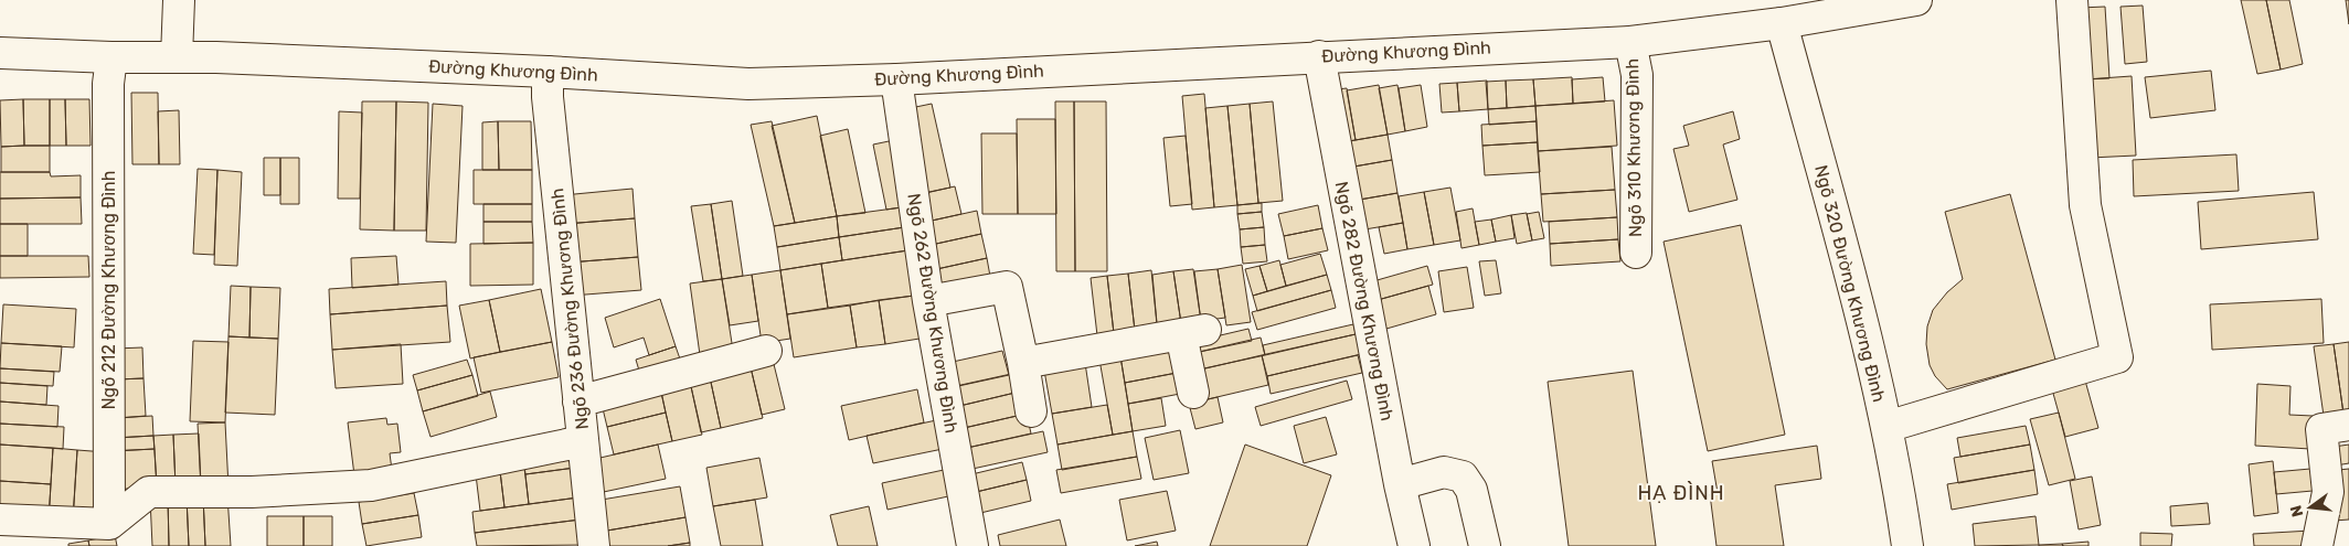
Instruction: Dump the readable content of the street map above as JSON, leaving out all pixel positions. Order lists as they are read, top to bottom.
{
  "streets": {
    "main road": [
      "Đường Khương Đình",
      "Ngõ 310 Khương Đình",
      "Ngõ 320 Đường Khương Đình",
      "Ngõ 212 Đường Khương Đình",
      "Ngõ 282 Đường Khương Đình",
      "Ngõ 236 Đường Khương Đình",
      "Ngõ 262 Đường Khương Đình"
    ]
  },
  "crossings": [
    ["Đường Khương Đình", "Ngõ 310 Khương Đình"],
    ["Đường Khương Đình", "Ngõ 320 Đường Khương Đình"],
    ["Đường Khương Đình", "Ngõ 212 Đường Khương Đình"],
    ["Đường Khương Đình", "Ngõ 282 Đường Khương Đình"],
    ["Đường Khương Đình", "Ngõ 236 Đường Khương Đình"],
    ["Đường Khương Đình", "Ngõ 262 Đường Khương Đình"]
  ],
  "districts": ["HẠ ĐÌNH"],
  "north": "left"
}
